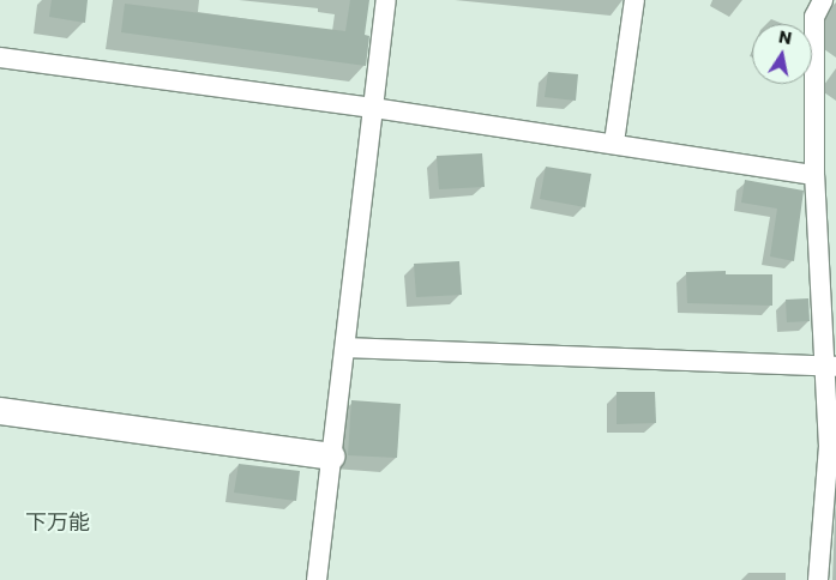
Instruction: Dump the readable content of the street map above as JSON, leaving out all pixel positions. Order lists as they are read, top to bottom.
{
  "districts": ["下万能"],
  "north": "top"
}
